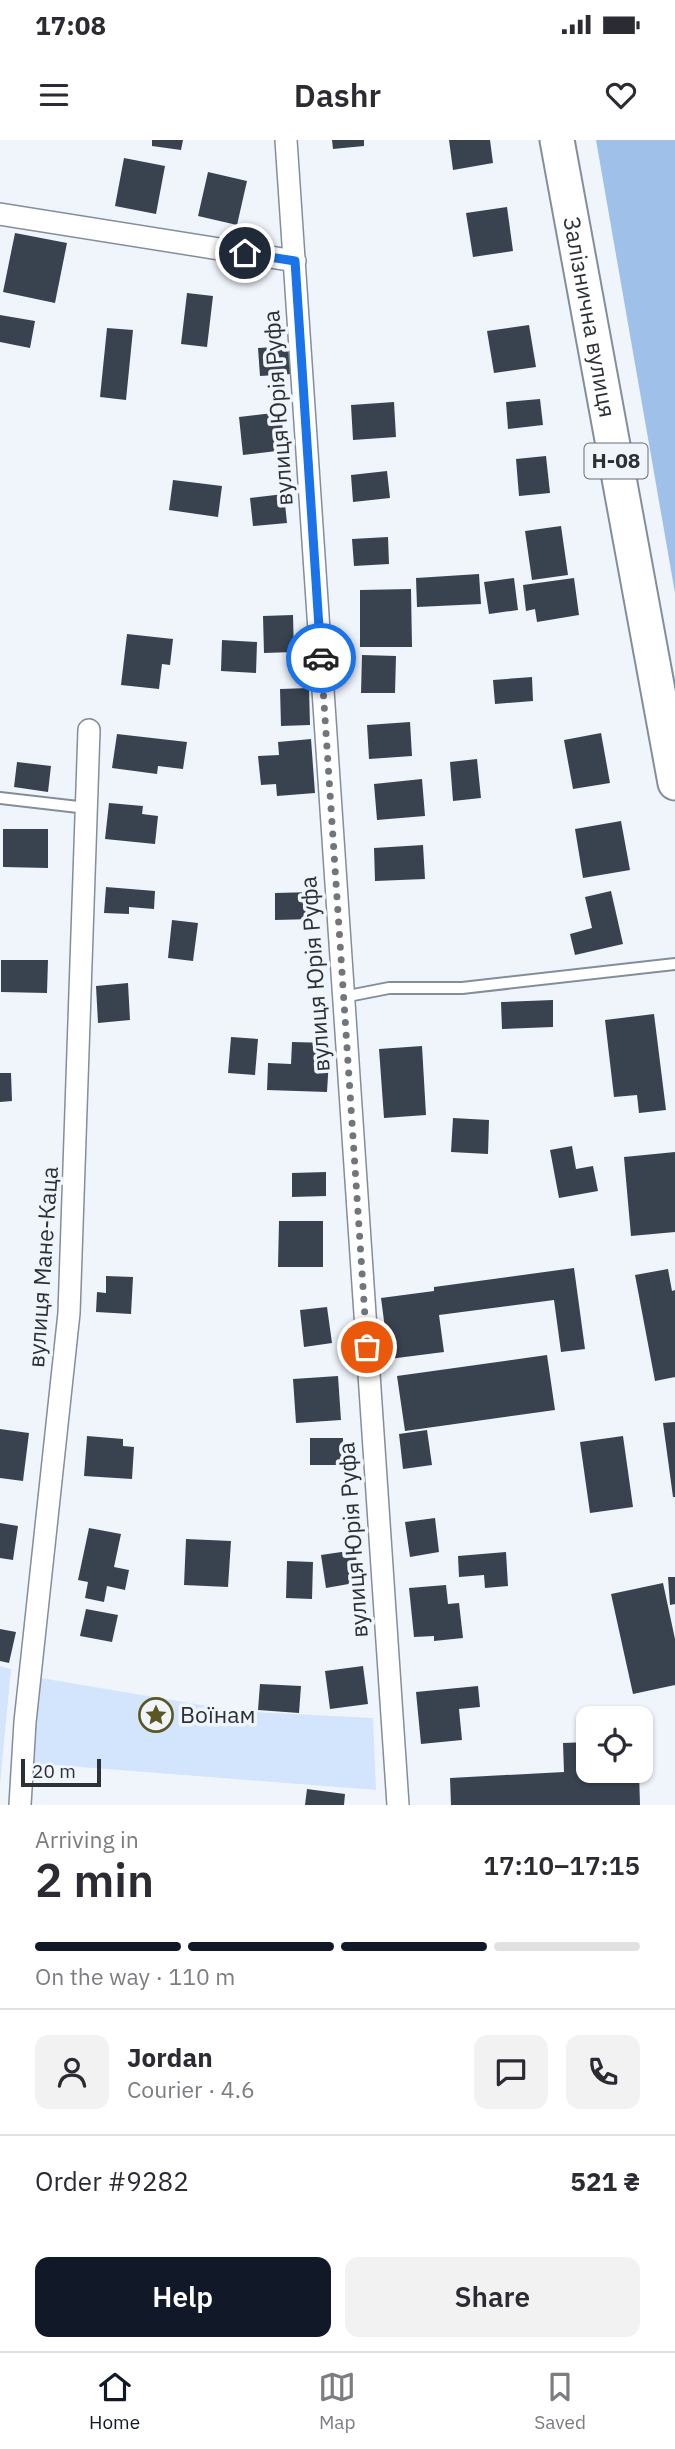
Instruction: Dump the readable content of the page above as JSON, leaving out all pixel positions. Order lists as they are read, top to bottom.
{
  "streets": {
    "main road": ["Залізнична вулиця", "Н-08"],
    "street": ["вулиця Юрія Руфа", "вулиця Мане-Каца"]
  },
  "places": {
    "place": ["Воїнам"]
  },
  "scale_bar": "20 m",
  "page": {
    "status": "17:08",
    "header": "Dashr",
    "scale": "20 m",
    "heading": ["2 min", "Arriving in", "17:10–17:15"],
    "panel": [
      "Jordan",
      "Courier · 4.6",
      "Order #9282",
      "521 ₴"
    ],
    "bar": "On the way · 110 m",
    "buttons": ["Help", "Share"],
    "tabs": ["Home", "Map", "Saved"]
  }
}
